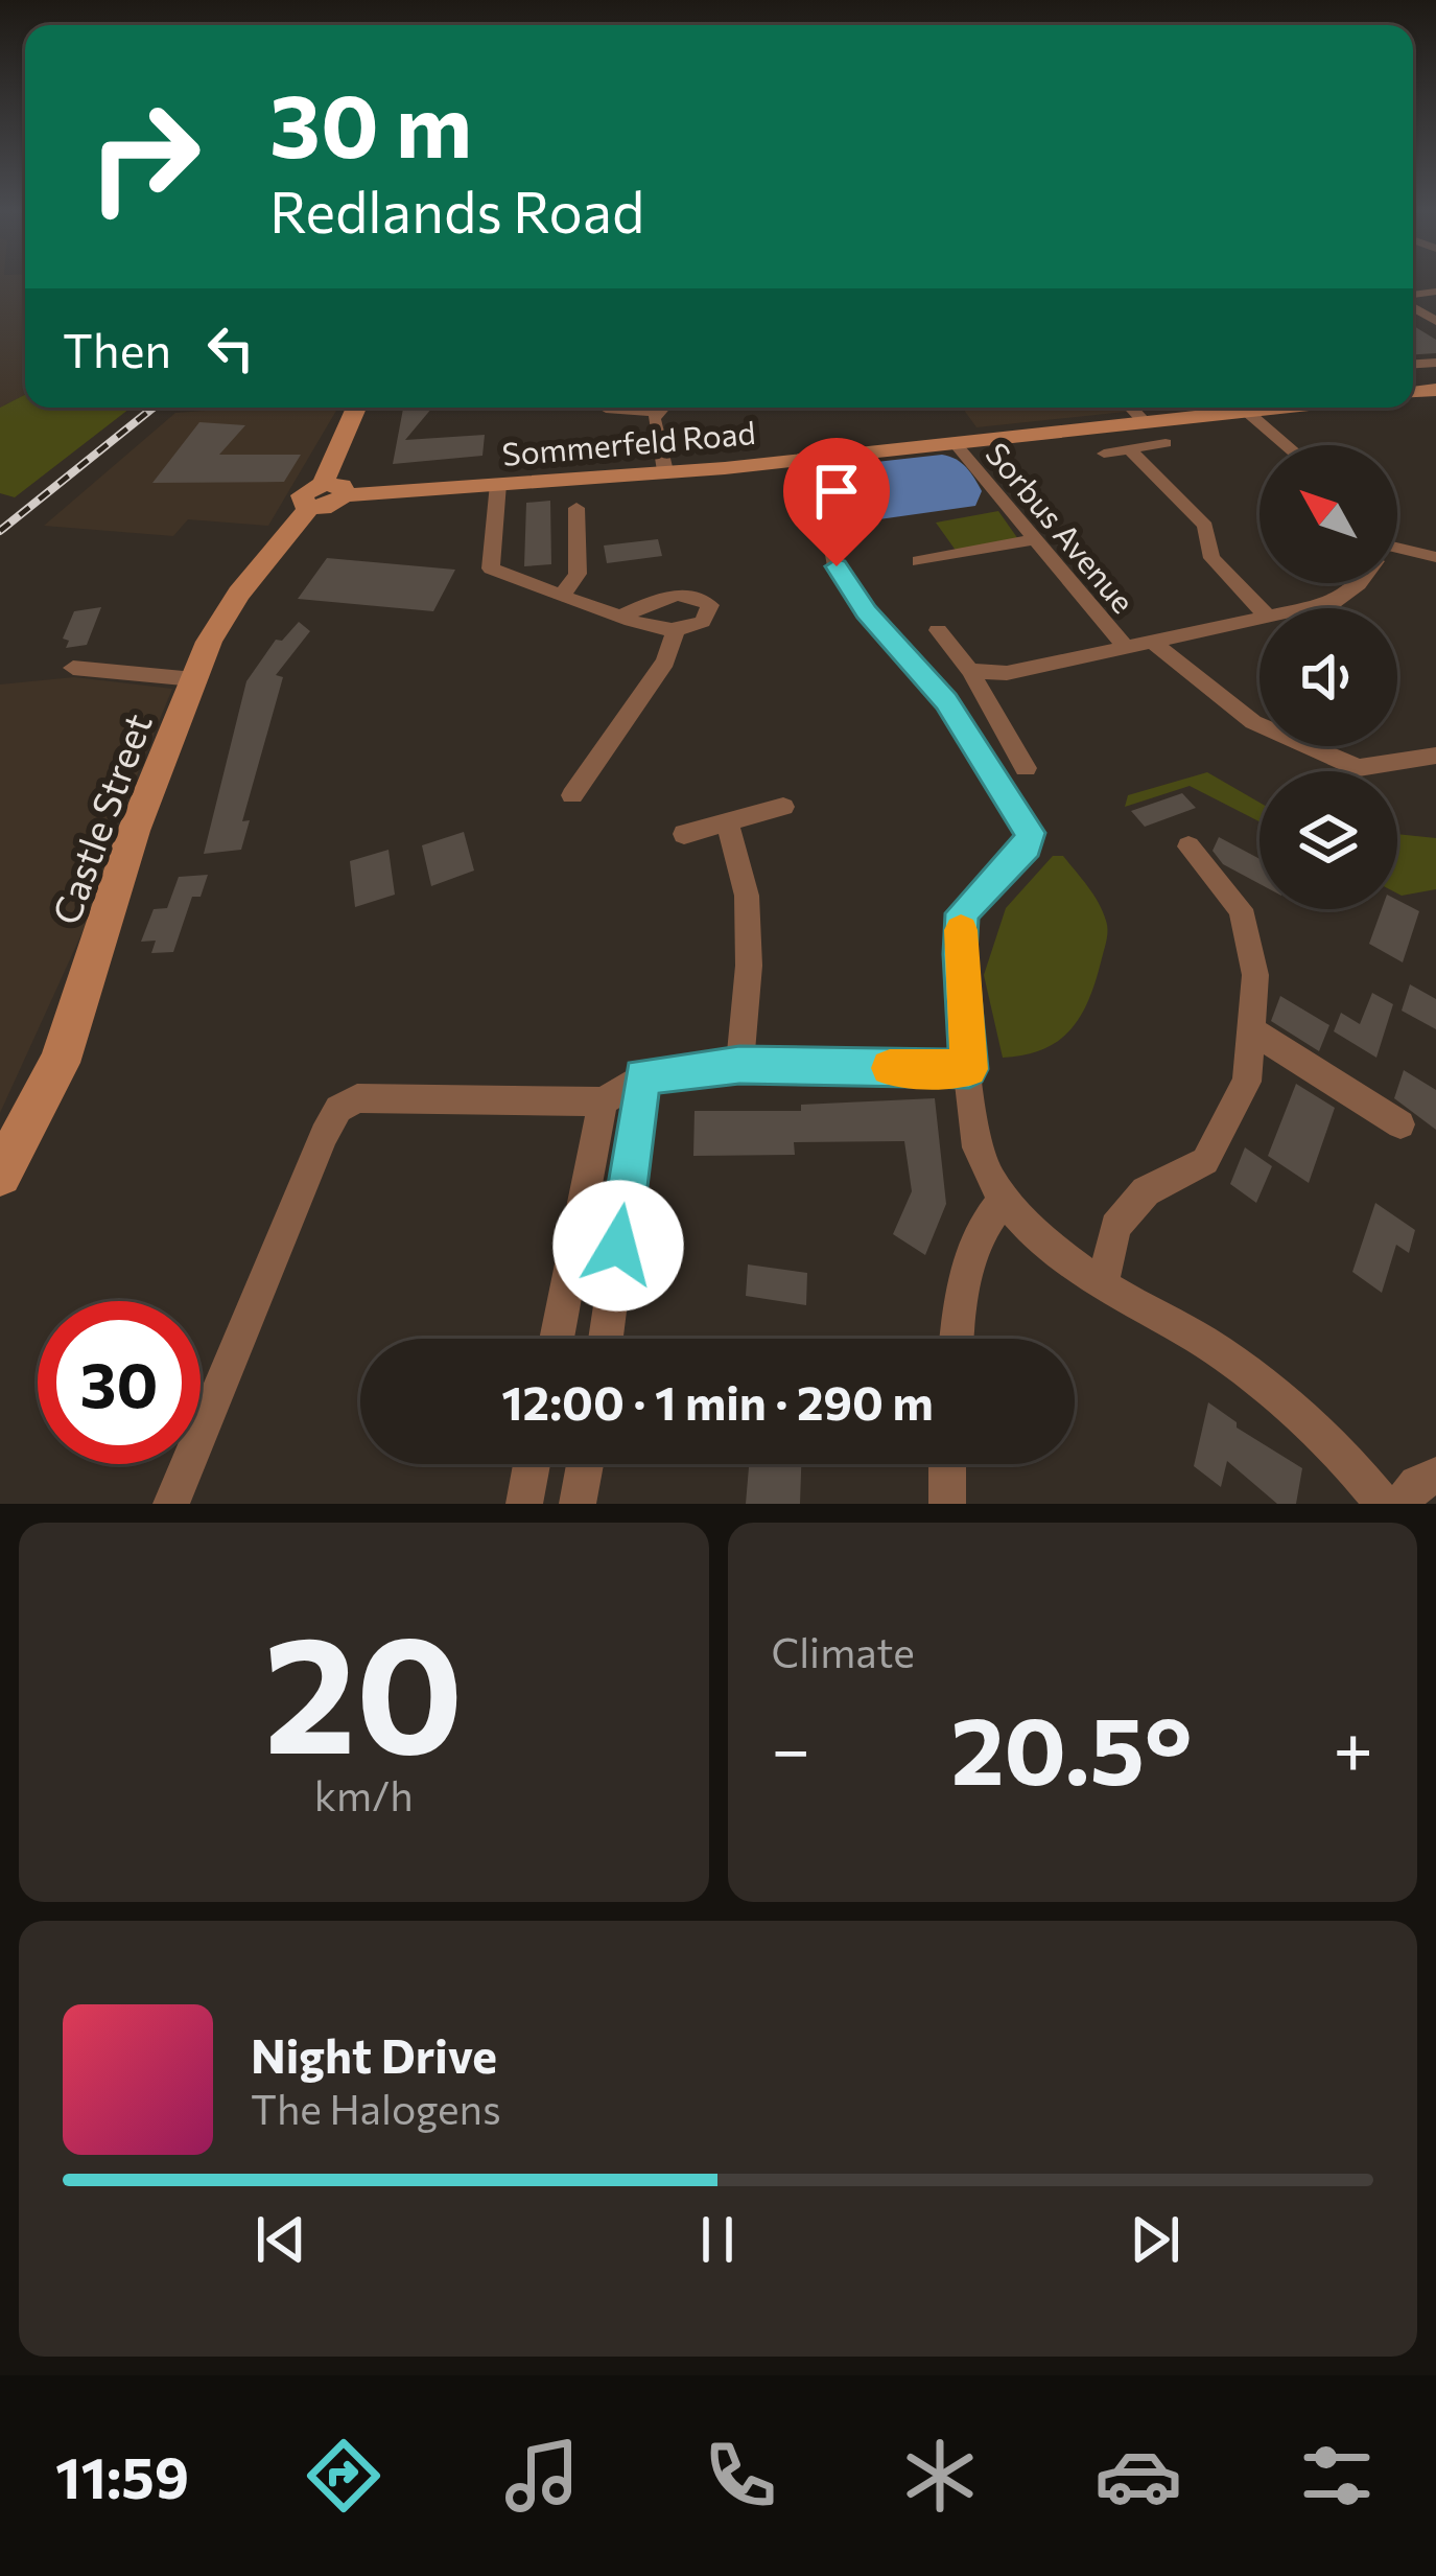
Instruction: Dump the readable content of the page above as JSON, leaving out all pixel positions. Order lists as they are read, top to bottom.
{
  "streets": {
    "street": ["Sommerfeld Road", "Sorbus Avenue", "Castle Street"]
  },
  "crossings": [
    ["Sommerfeld Road", "Sorbus Avenue"],
    ["Sommerfeld Road", "Castle Street"]
  ],
  "north": "top left",
  "page": {
    "turn": ["30 m", "Redlands Road"],
    "then": "Then",
    "limit": "30",
    "trip": "12:00 · 1 min · 290 m",
    "tile": [
      ["20", "km/h"],
      "Climate"
    ],
    "heat": ["−", "20.5°", "+"],
    "song": ["Night Drive", "The Halogens"],
    "tabs": "11:59"
  }
}
